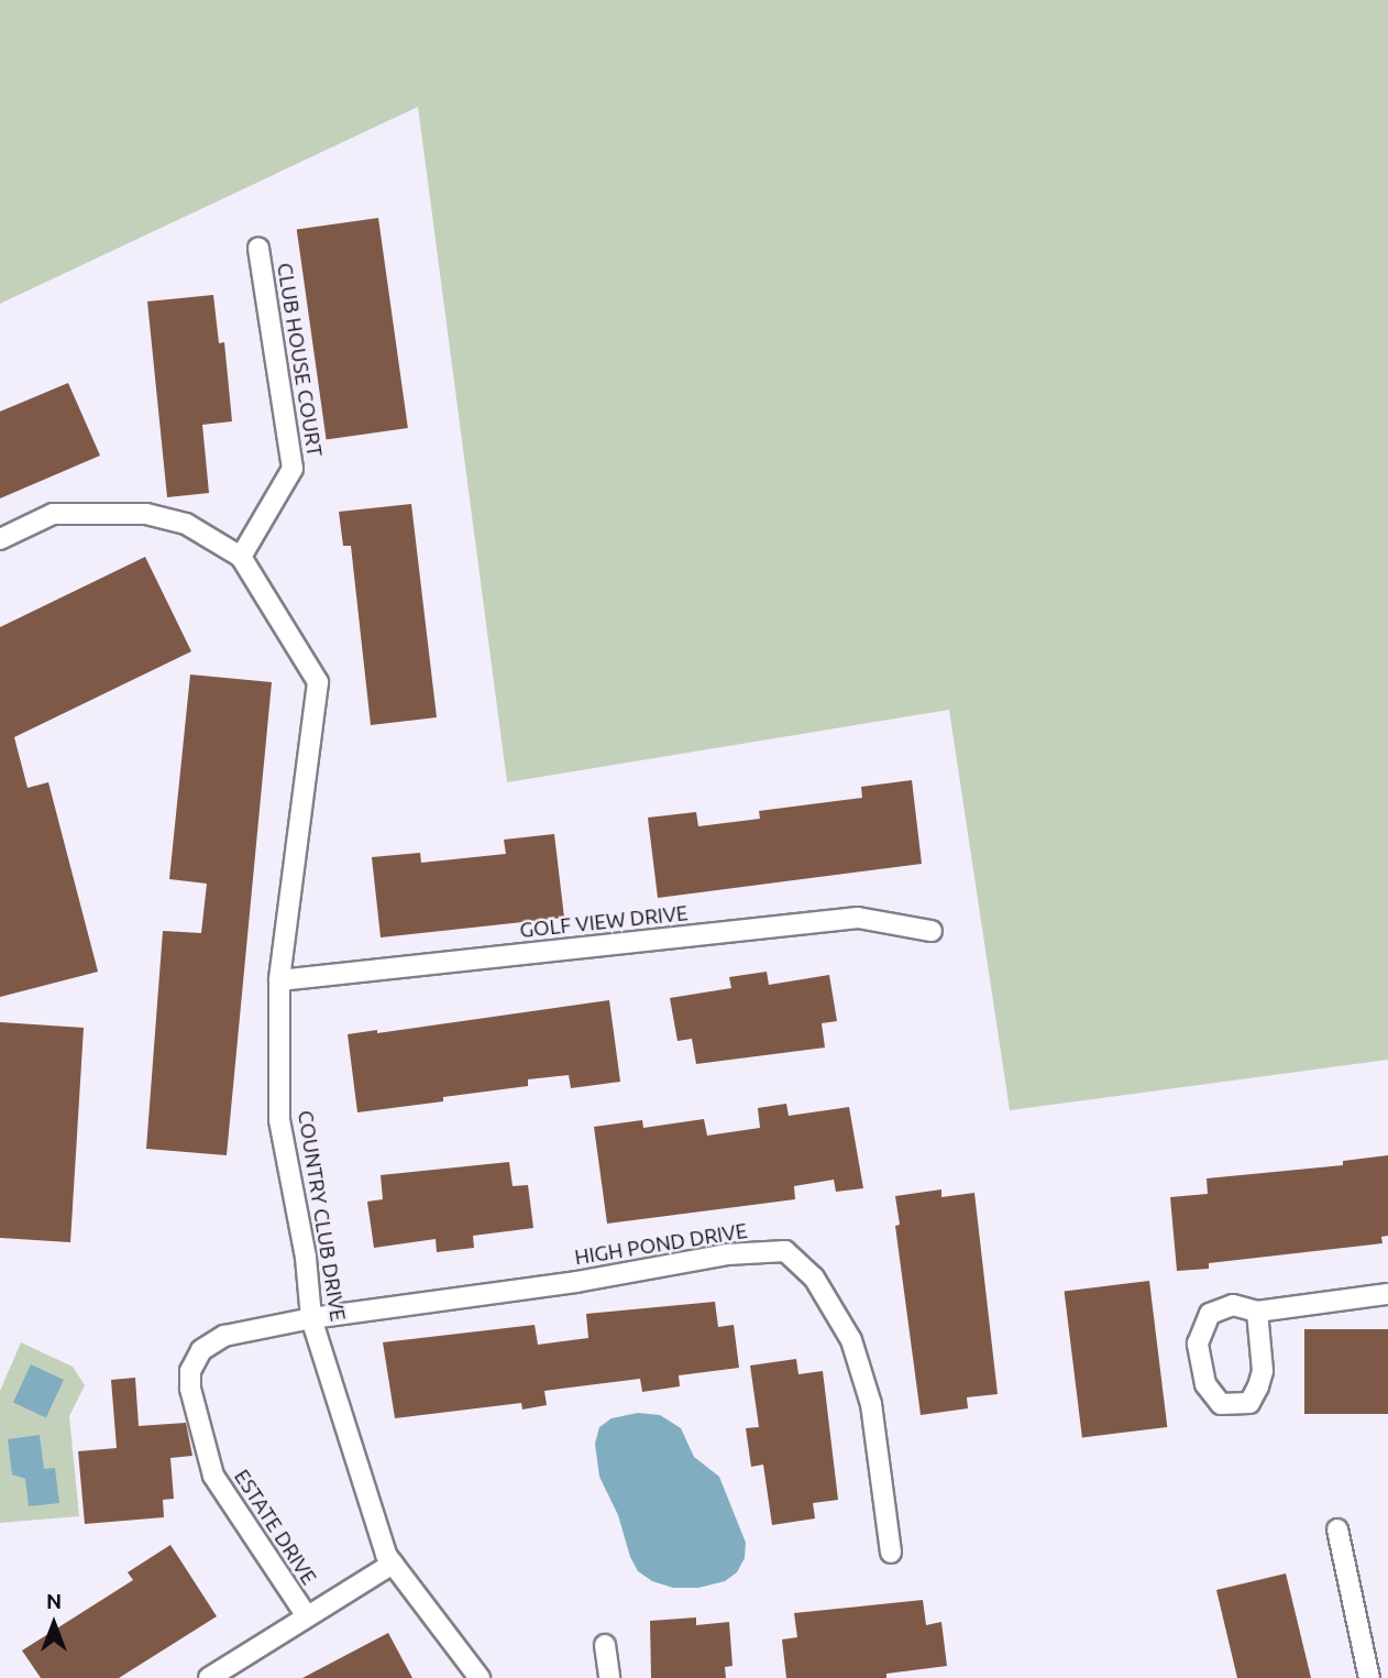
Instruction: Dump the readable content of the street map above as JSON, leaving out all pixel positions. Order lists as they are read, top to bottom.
{
  "streets": {
    "street": [
      "CLUB HOUSE COURT",
      "GOLF VIEW DRIVE",
      "COUNTRY CLUB DRIVE",
      "HIGH POND DRIVE",
      "ESTATE DRIVE"
    ]
  },
  "crossings": [
    ["CLUB HOUSE COURT", "COUNTRY CLUB DRIVE"],
    ["GOLF VIEW DRIVE", "COUNTRY CLUB DRIVE"],
    ["COUNTRY CLUB DRIVE", "HIGH POND DRIVE"],
    ["COUNTRY CLUB DRIVE", "ESTATE DRIVE"],
    ["HIGH POND DRIVE", "ESTATE DRIVE"]
  ],
  "north": "top"
}
